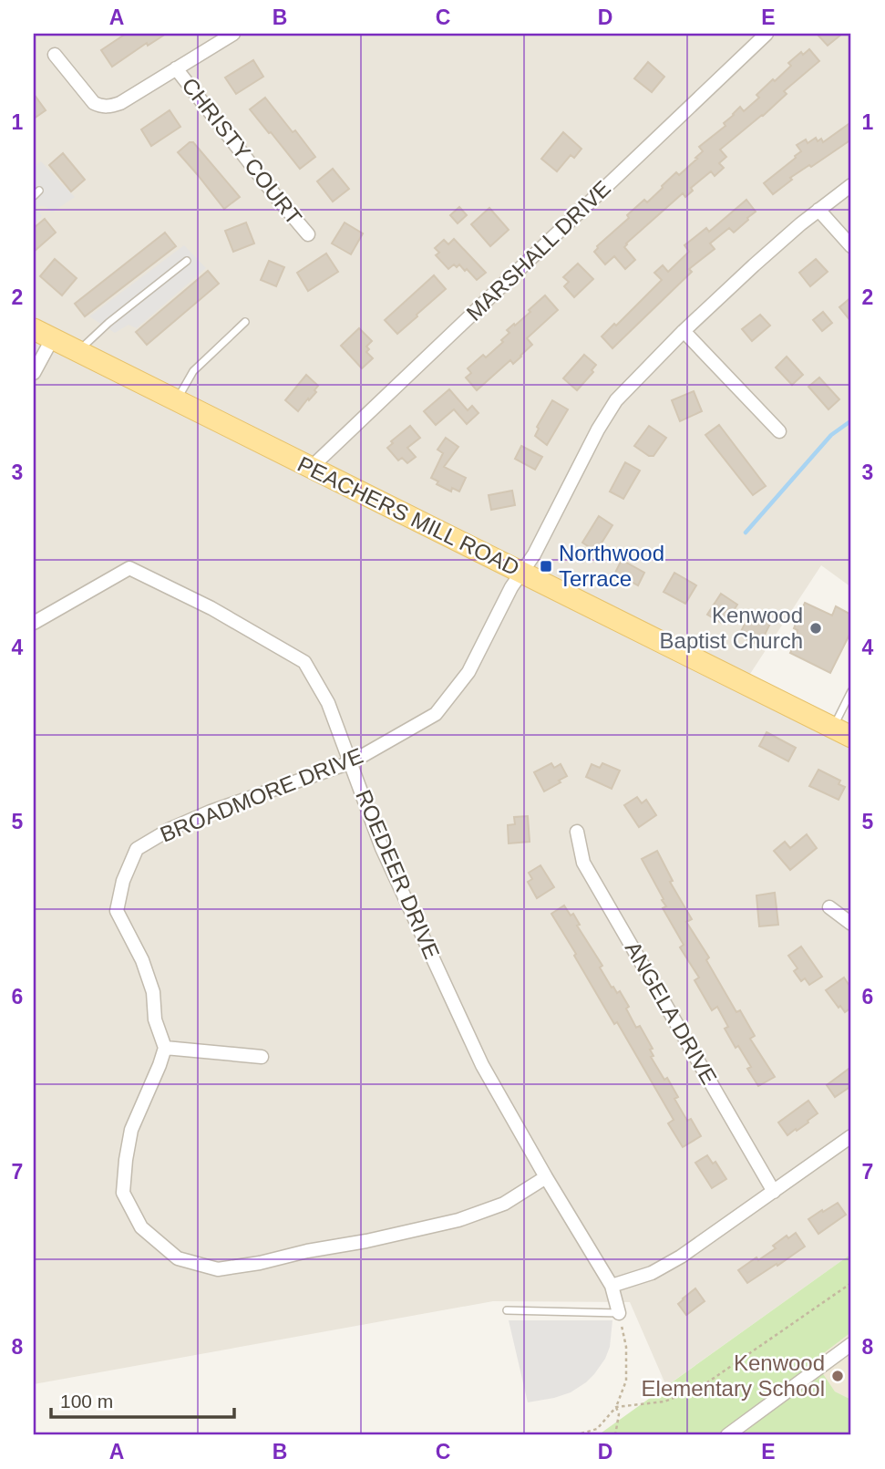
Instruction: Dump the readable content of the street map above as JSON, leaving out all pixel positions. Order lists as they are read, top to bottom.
{
  "streets": {
    "main road": ["PEACHERS MILL ROAD"],
    "street": [
      "CHRISTY COURT",
      "MARSHALL DRIVE",
      "BROADMORE DRIVE",
      "ROEDEER DRIVE",
      "ANGELA DRIVE"
    ]
  },
  "crossings": [
    ["MARSHALL DRIVE", "PEACHERS MILL ROAD"],
    ["PEACHERS MILL ROAD", "BROADMORE DRIVE"],
    ["BROADMORE DRIVE", "ROEDEER DRIVE"]
  ],
  "places": {
    "transit": ["Northwood Terrace"],
    "other": ["Kenwood Baptist Church", "Kenwood Elementary School"]
  },
  "scale_bar": "100 m",
  "grid": {
    "columns": [
      "A",
      "B",
      "C",
      "D",
      "E"
    ],
    "rows": [
      "1",
      "2",
      "3",
      "4",
      "5",
      "6",
      "7",
      "8"
    ]
  }
}
